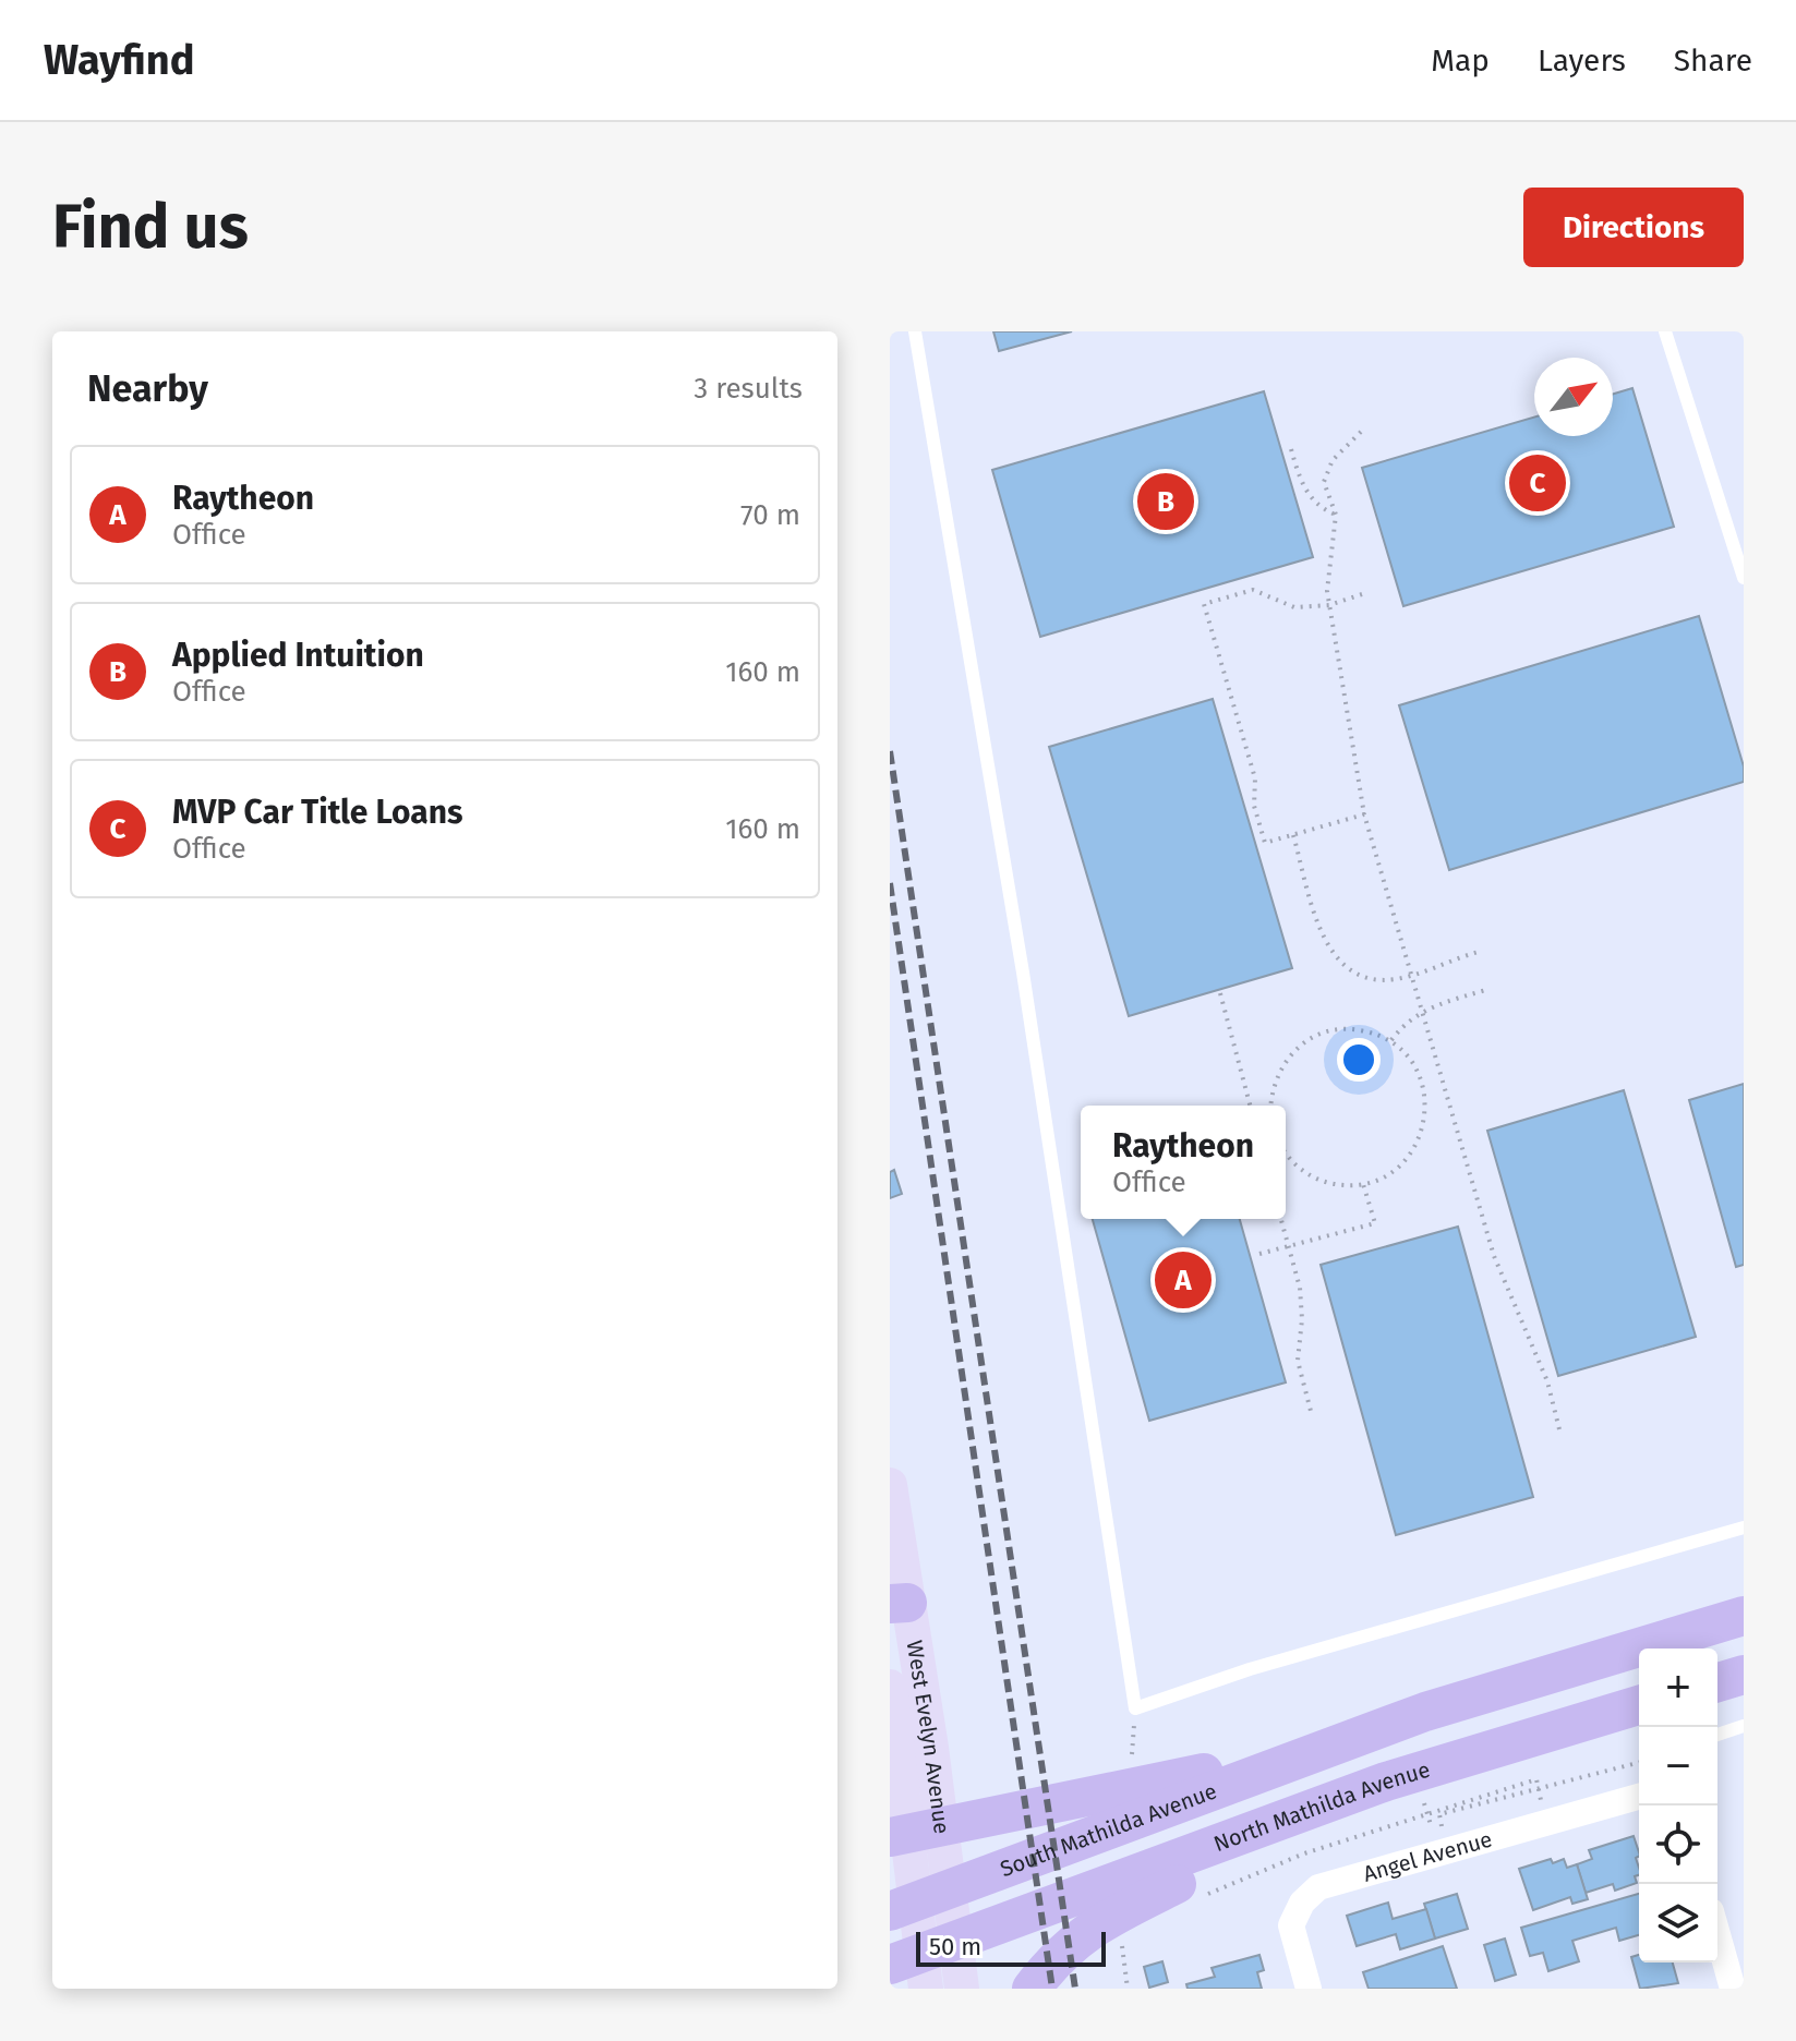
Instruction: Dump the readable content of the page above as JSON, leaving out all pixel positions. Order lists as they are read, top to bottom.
{
  "streets": {
    "main road": ["West Evelyn Avenue", "North Mathilda Avenue", "South Mathilda Avenue"],
    "street": ["Angel Avenue"]
  },
  "scale_bar": "50 m",
  "north": "top right",
  "page": {
    "header": "Wayfind",
    "nav": ["Map", "Layers", "Share"],
    "buttons": "Directions",
    "title": "Find us",
    "heading": ["Nearby", "3 results"],
    "list": [
      {
        "mark": "A",
        "name": "Raytheon",
        "note": "Office",
        "value": "70 m"
      },
      {
        "mark": "B",
        "name": "Applied Intuition",
        "note": "Office",
        "value": "160 m"
      },
      {
        "mark": "C",
        "name": "MVP Car Title Loans",
        "note": "Office",
        "value": "160 m"
      }
    ],
    "pins": ["C", "B", "A"],
    "popup": ["Raytheon", "Office"],
    "map_buttons": ["+", "−"],
    "scale": "50 m"
  }
}
